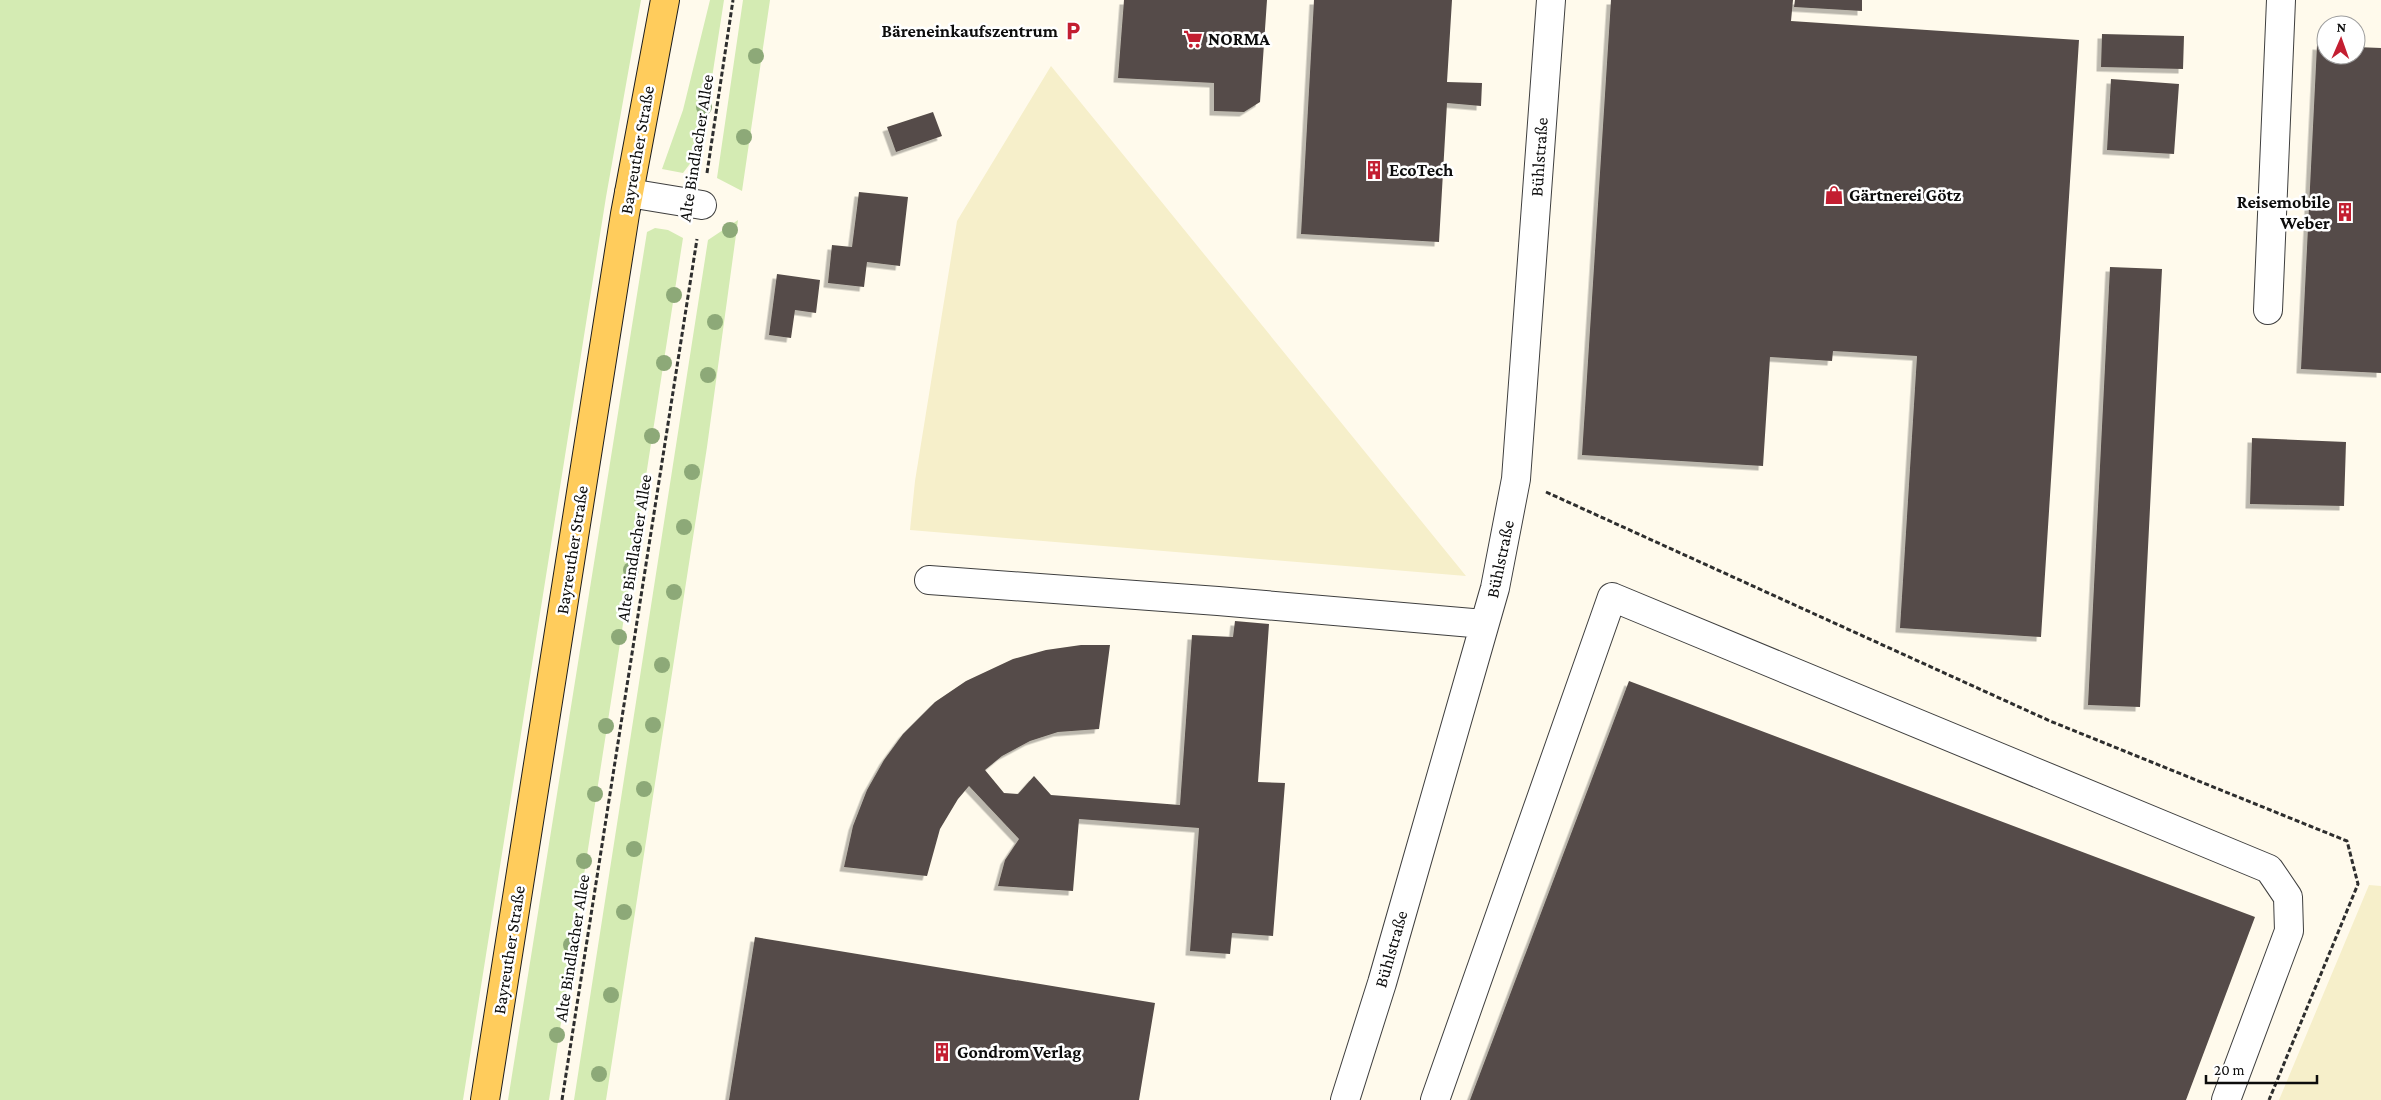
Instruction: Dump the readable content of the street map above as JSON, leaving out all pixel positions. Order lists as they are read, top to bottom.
{
  "streets": {
    "main road": ["Bayreuther Straße"],
    "street": ["Bühlstraße"],
    "path": ["Alte Bindlacher Allee"]
  },
  "places": {
    "parking": ["Bäreneinkaufszentrum"],
    "supermarket": ["NORMA"],
    "building": ["EcoTech", "Reisemobile Weber", "Gondrom Verlag"],
    "shop": ["Gärtnerei Götz"]
  },
  "scale_bar": "20 m",
  "north": "top"
}
